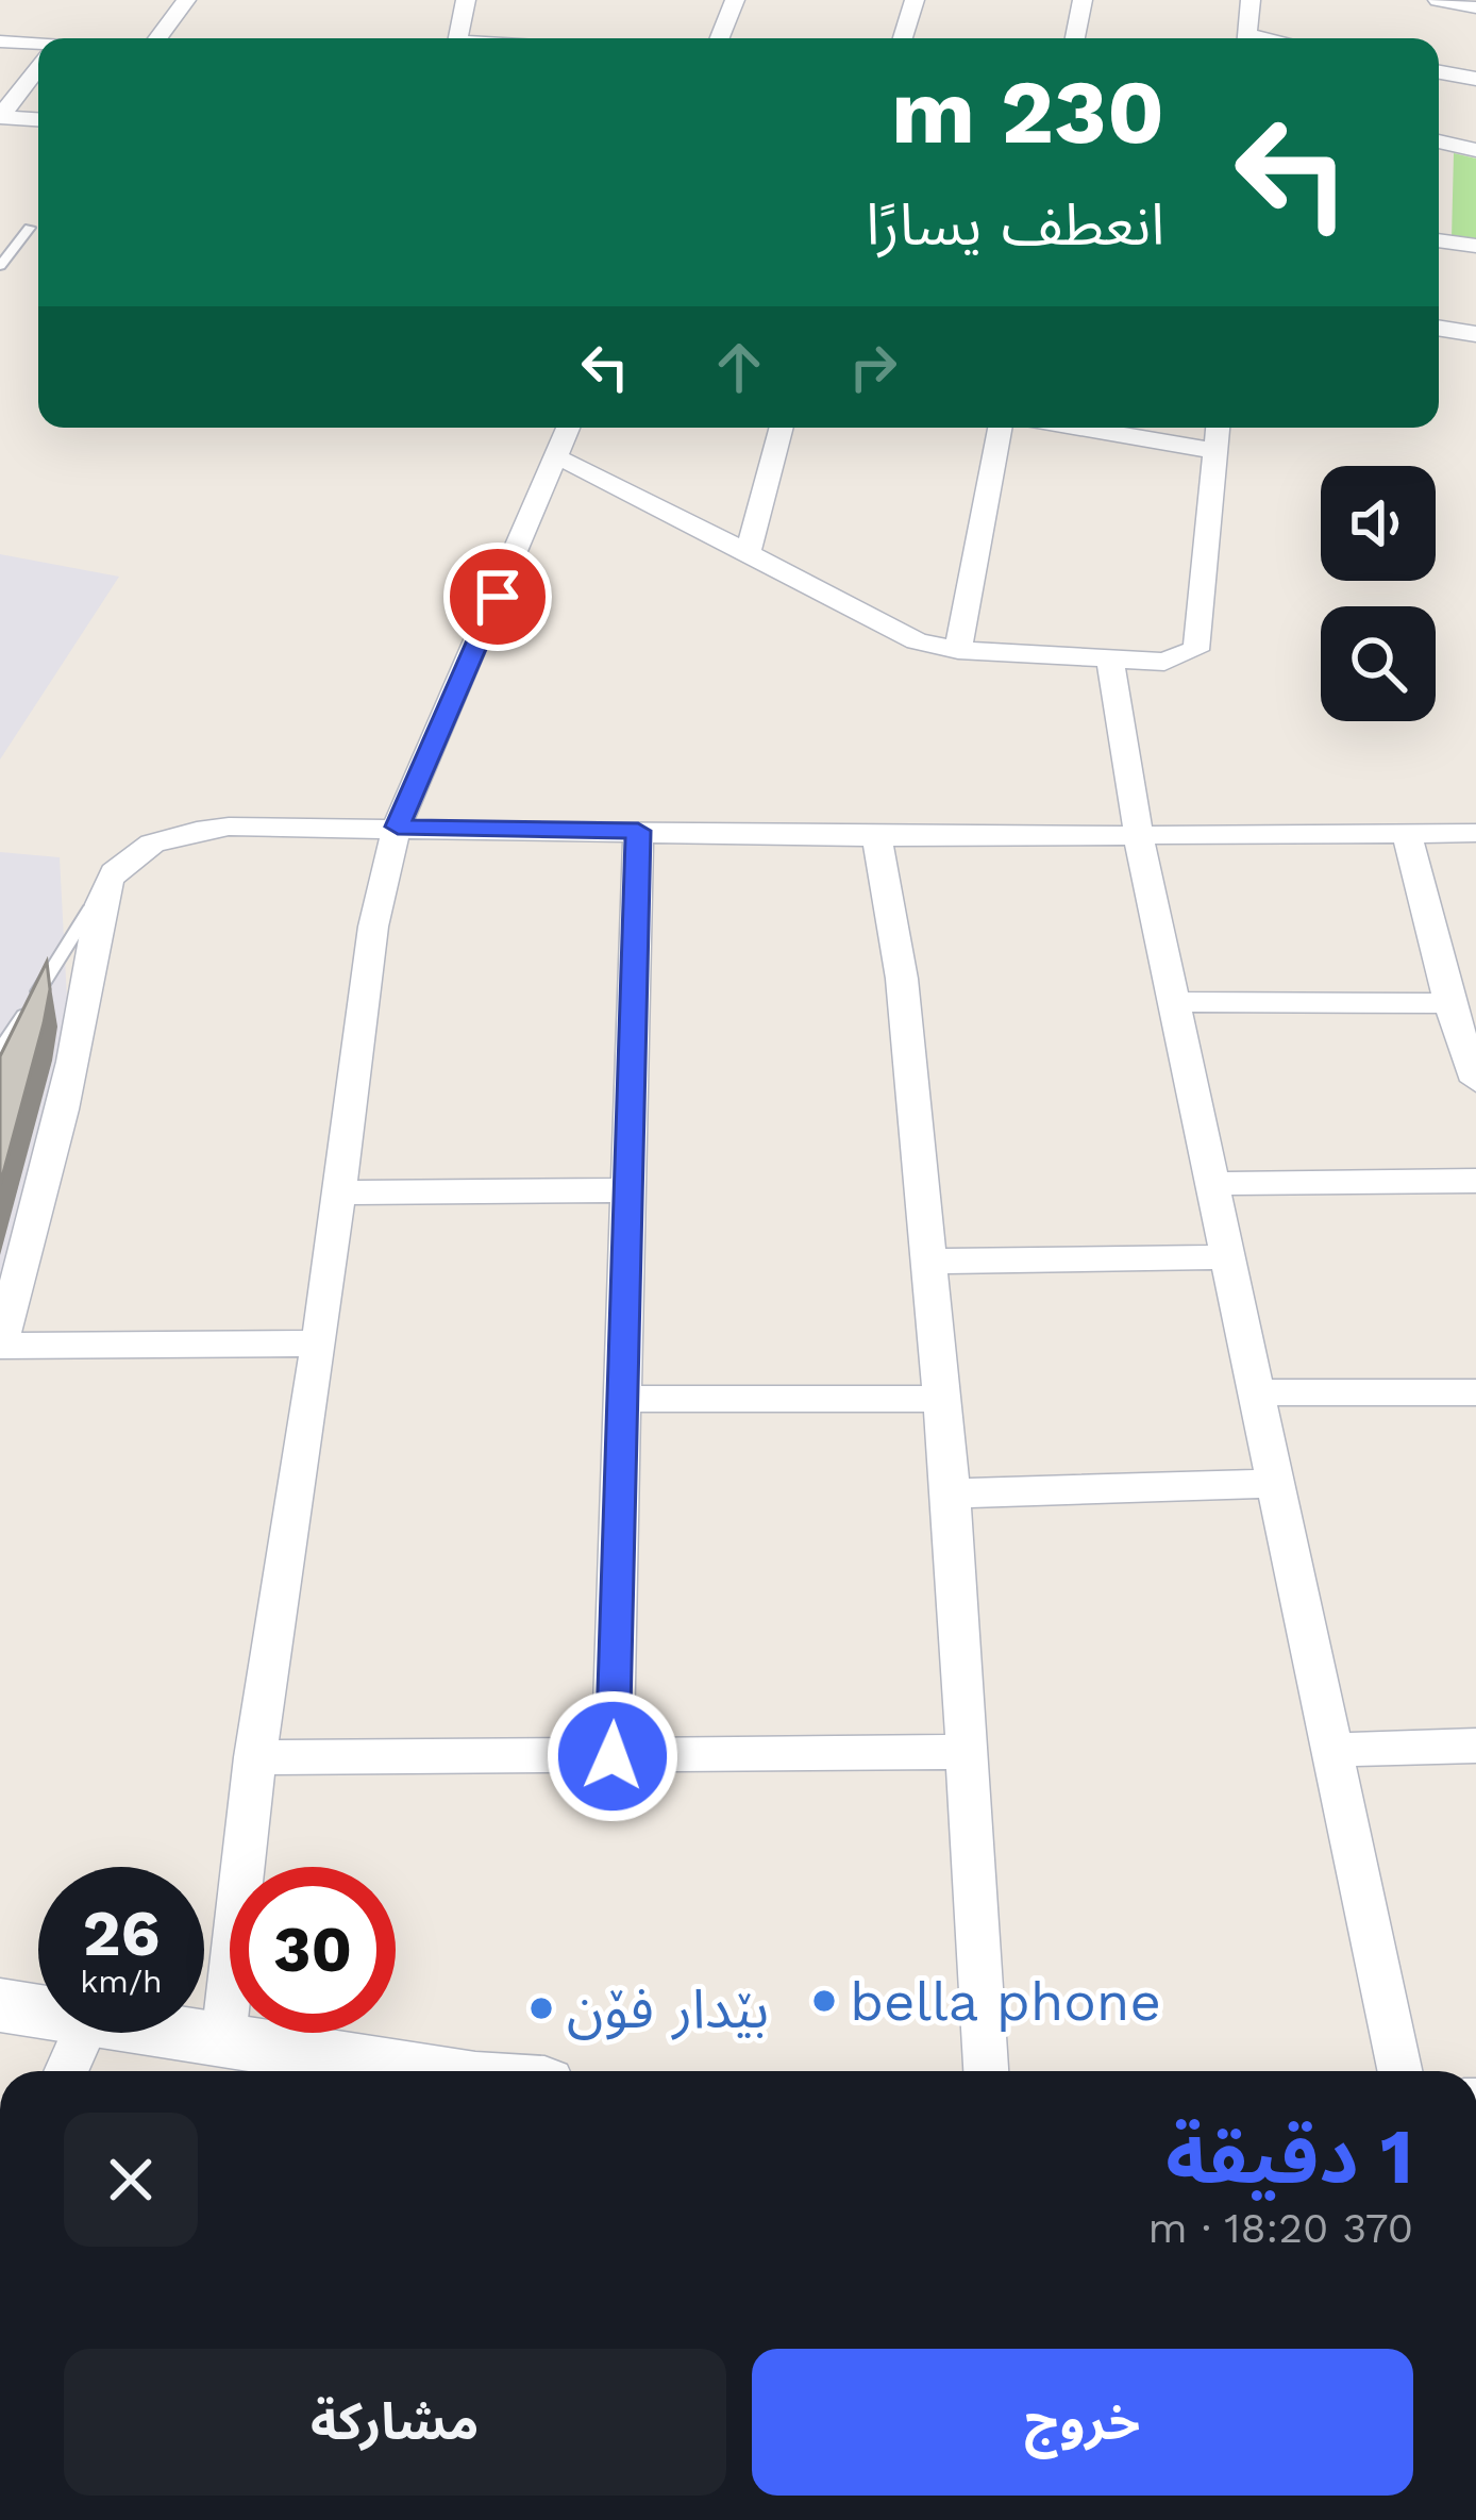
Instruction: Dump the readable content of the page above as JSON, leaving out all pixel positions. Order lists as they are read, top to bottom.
{
  "places": ["bella phone", "بێدار فۆن"],
  "page": {
    "turn": ["230 m", "انعطف يسارًا"],
    "speed": "26 km/h",
    "limit": "30",
    "heading": ["1 دقيقة", "370 m · 18:20"],
    "buttons": ["خروج", "مشاركة"]
  }
}
